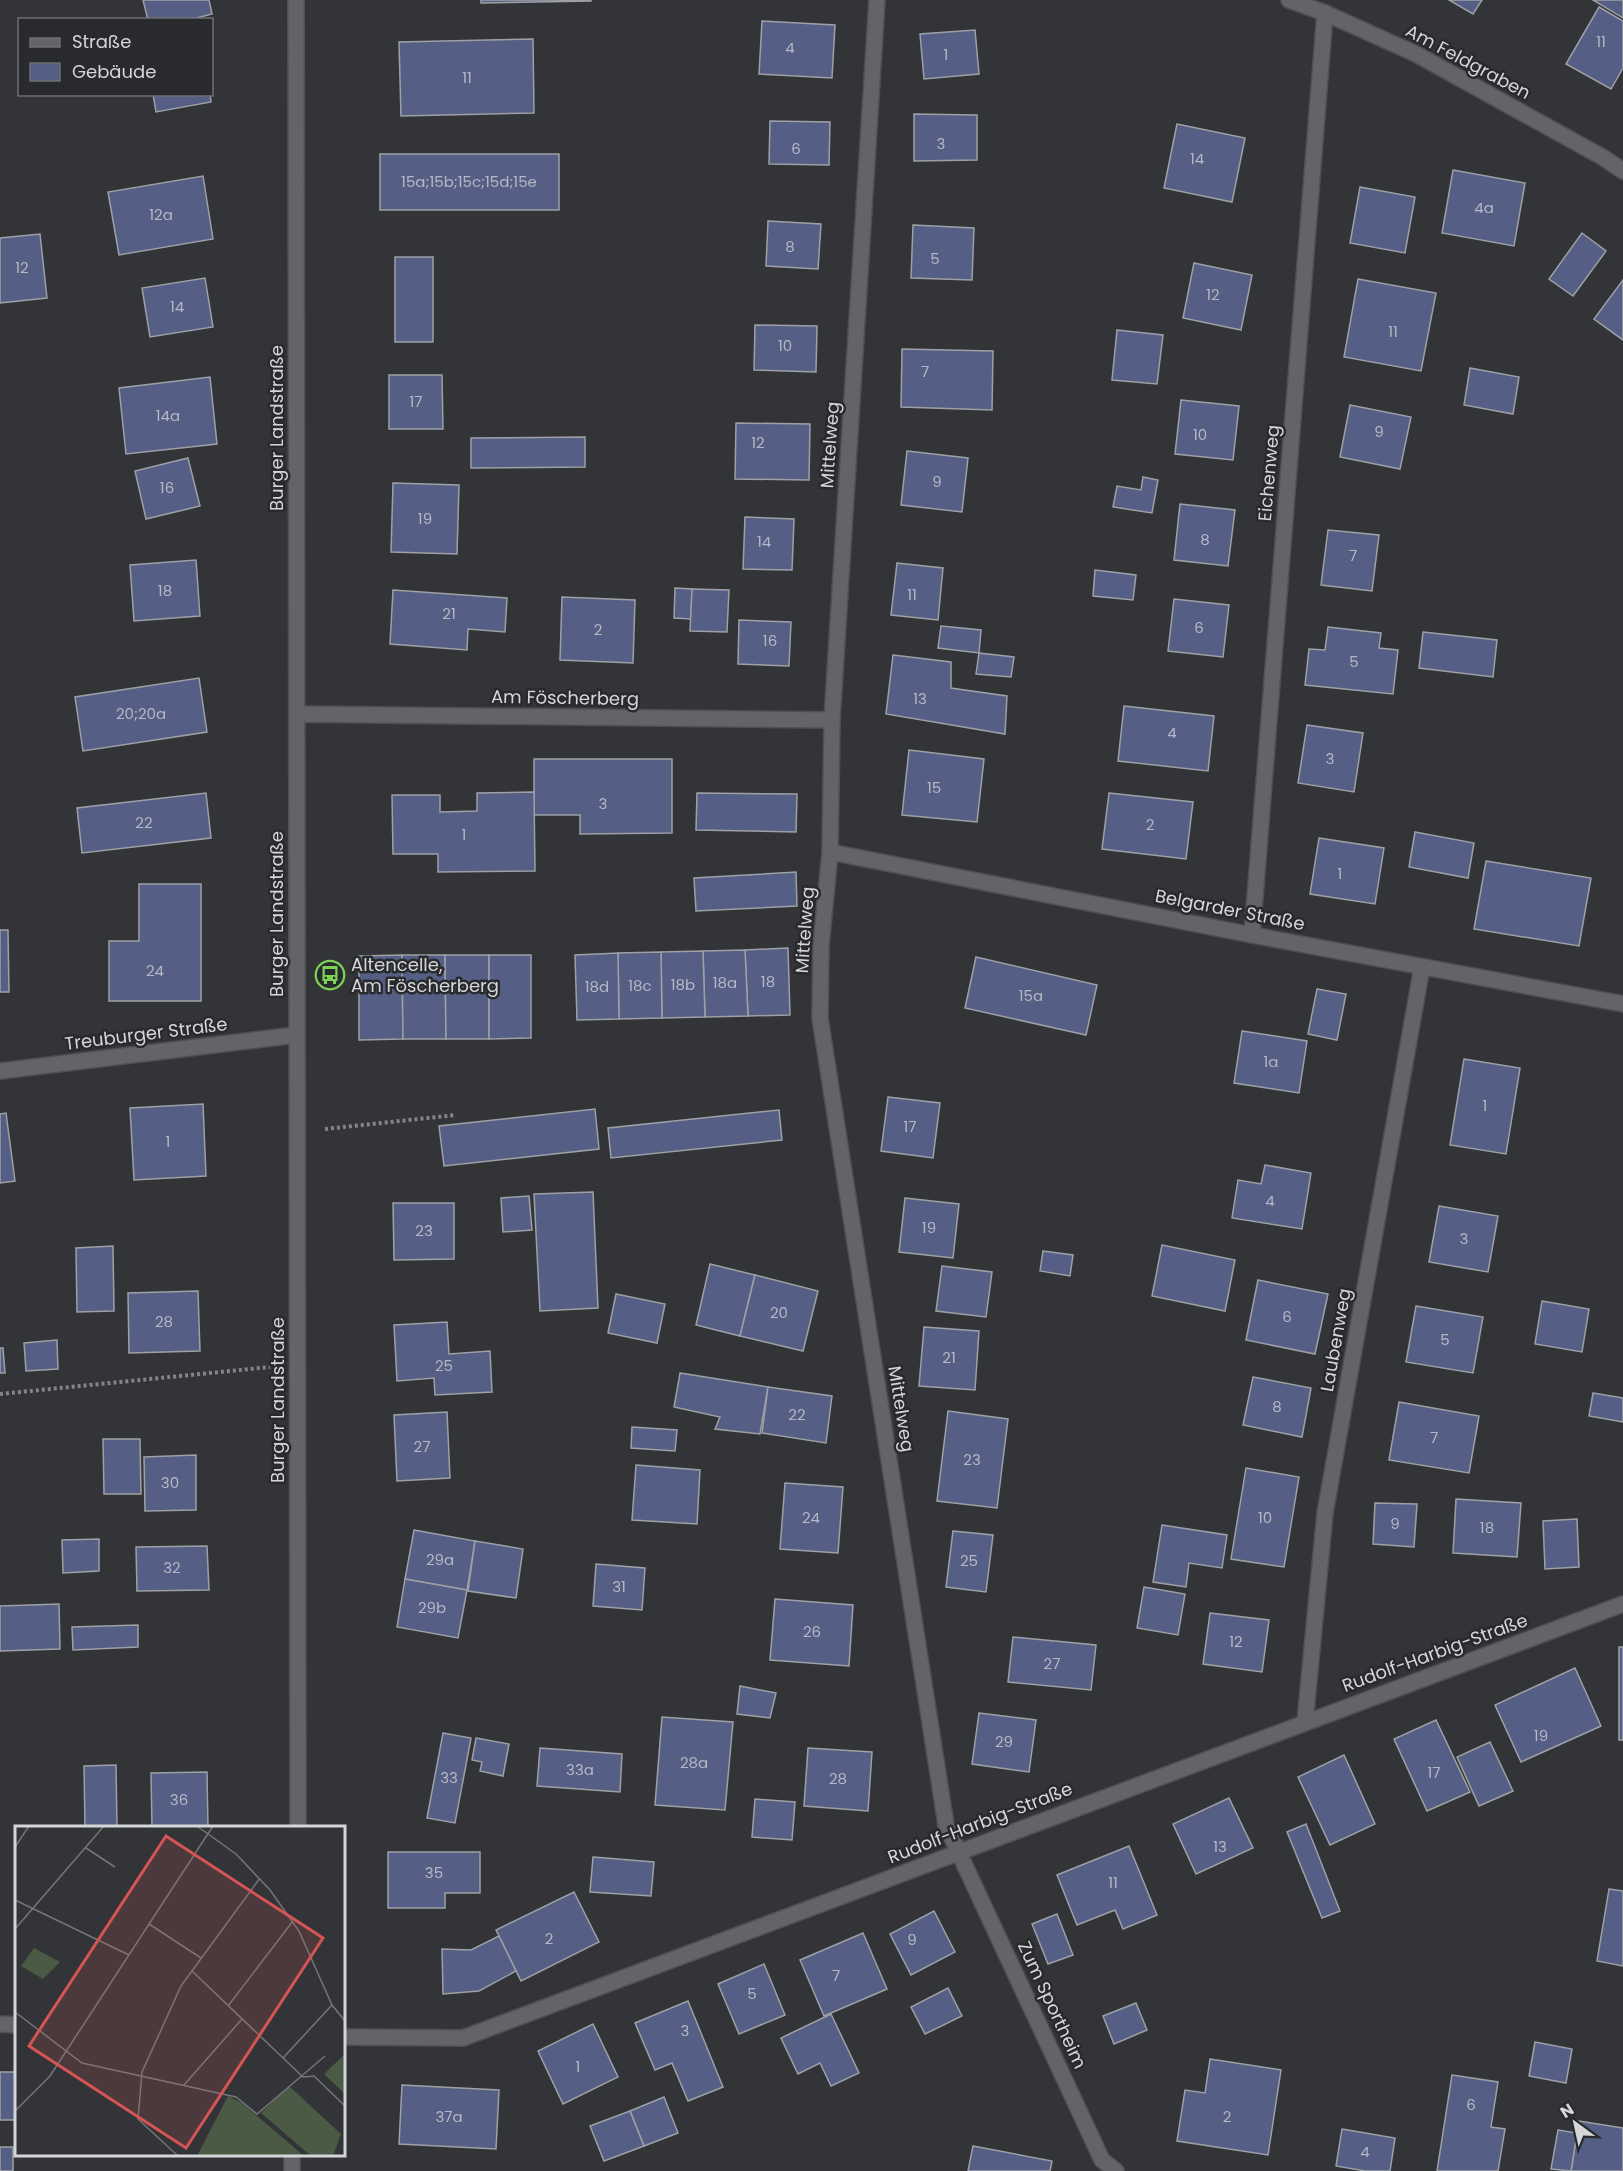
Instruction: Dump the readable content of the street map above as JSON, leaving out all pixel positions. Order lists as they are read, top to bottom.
{
  "streets": {
    "street": [
      "Am Feldgraben",
      "Burger Landstraße",
      "Mittelweg",
      "Eichenweg",
      "Am Föscherberg",
      "Belgarder Straße",
      "Treuburger Straße",
      "Laubenweg",
      "Rudolf-Harbig-Straße",
      "Zum Sportheim"
    ]
  },
  "crossings": [
    ["Am Feldgraben", "Eichenweg"],
    ["Burger Landstraße", "Am Föscherberg"],
    ["Burger Landstraße", "Treuburger Straße"],
    ["Mittelweg", "Am Föscherberg"],
    ["Mittelweg", "Belgarder Straße"],
    ["Mittelweg", "Rudolf-Harbig-Straße"],
    ["Mittelweg", "Zum Sportheim"],
    ["Eichenweg", "Belgarder Straße"],
    ["Belgarder Straße", "Laubenweg"],
    ["Laubenweg", "Rudolf-Harbig-Straße"],
    ["Rudolf-Harbig-Straße", "Zum Sportheim"]
  ],
  "places": {
    "bus stop": ["Altencelle, Am Föscherberg"]
  },
  "house_numbers": [
    "11",
    "4",
    "1",
    "11",
    "3",
    "6",
    "14",
    "15a;15b;15c;15d;15e",
    "4a",
    "12a",
    "8",
    "5",
    "12",
    "12",
    "14",
    "11",
    "10",
    "7",
    "17",
    "14a",
    "9",
    "10",
    "12",
    "9",
    "16",
    "19",
    "8",
    "14",
    "7",
    "18",
    "11",
    "21",
    "6",
    "2",
    "16",
    "5",
    "13",
    "20;20a",
    "4",
    "3",
    "15",
    "3",
    "22",
    "2",
    "1",
    "1",
    "24",
    "18",
    "18a",
    "18b",
    "18c",
    "18d",
    "15a",
    "1a",
    "1",
    "17",
    "1",
    "4",
    "19",
    "23",
    "3",
    "20",
    "6",
    "28",
    "5",
    "21",
    "25",
    "8",
    "22",
    "7",
    "27",
    "23",
    "30",
    "24",
    "10",
    "9",
    "18",
    "29a",
    "25",
    "32",
    "31",
    "29b",
    "26",
    "12",
    "27",
    "19",
    "29",
    "28a",
    "33a",
    "17",
    "33",
    "28",
    "36",
    "13",
    "35",
    "11",
    "2",
    "9",
    "7",
    "5",
    "3",
    "1",
    "6",
    "37a",
    "2",
    "4"
  ],
  "legend": ["Straße", "Gebäude"],
  "north": "top left"
}
